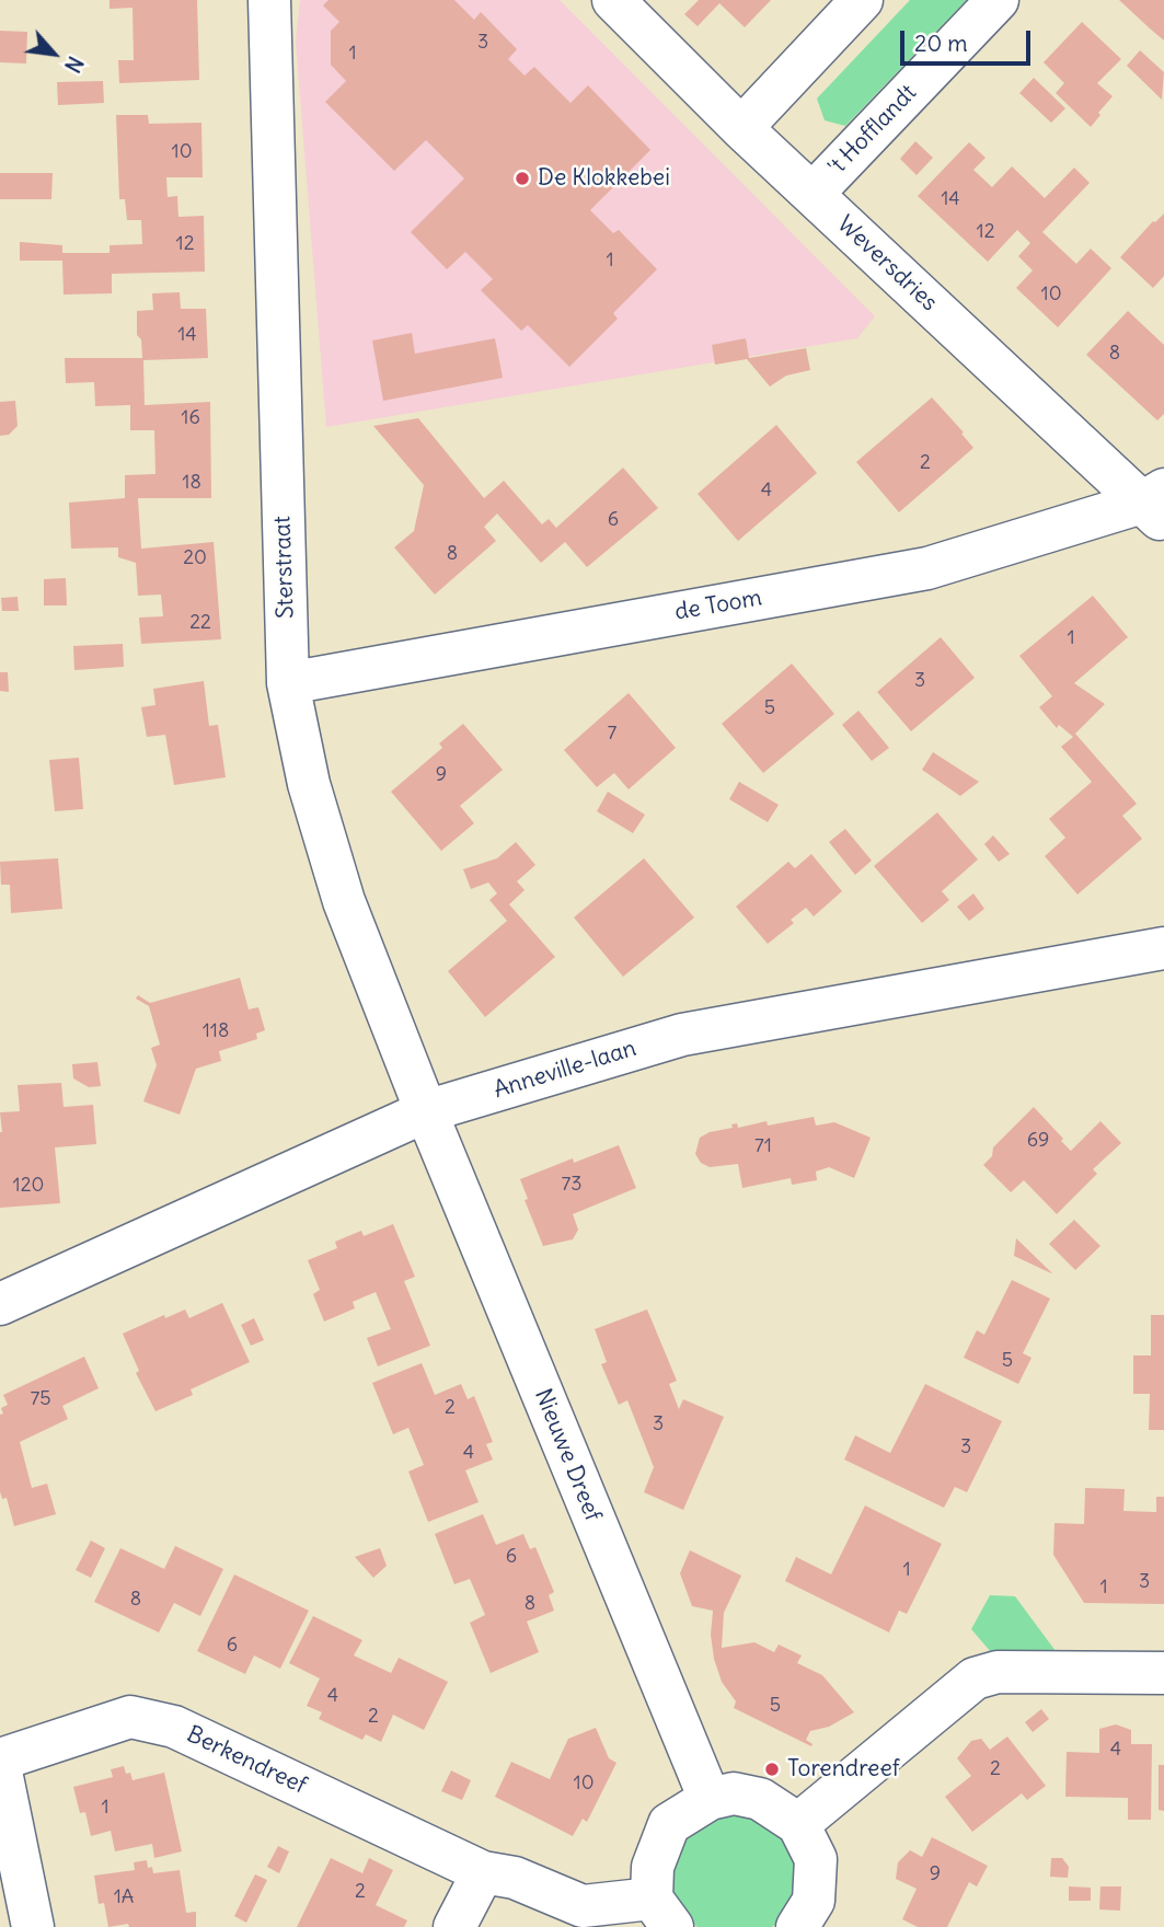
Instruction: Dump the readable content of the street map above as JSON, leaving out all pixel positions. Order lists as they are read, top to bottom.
{
  "streets": {
    "street": [
      "'t Hofflandt",
      "Weversdries",
      "Sterstraat",
      "de Toom",
      "Anneville-laan",
      "Nieuwe Dreef",
      "Berkendreef"
    ]
  },
  "crossings": [
    ["'t Hofflandt", "Weversdries"],
    ["Weversdries", "de Toom"],
    ["Sterstraat", "de Toom"],
    ["Sterstraat", "Anneville-laan"],
    ["Sterstraat", "Nieuwe Dreef"],
    ["Anneville-laan", "Nieuwe Dreef"]
  ],
  "places": ["De Klokkebei", "Torendreef"],
  "house_numbers": [
    "3",
    "1",
    "10",
    "14",
    "12",
    "12",
    "1",
    "10",
    "14",
    "8",
    "16",
    "2",
    "18",
    "4",
    "6",
    "8",
    "20",
    "22",
    "1",
    "3",
    "5",
    "7",
    "9",
    "118",
    "69",
    "71",
    "73",
    "120",
    "5",
    "75",
    "2",
    "3",
    "3",
    "4",
    "6",
    "1",
    "3",
    "1",
    "8",
    "8",
    "6",
    "4",
    "5",
    "2",
    "4",
    "2",
    "10",
    "1",
    "9",
    "2",
    "1A"
  ],
  "scale_bar": "20 m",
  "north": "bottom right"
}
